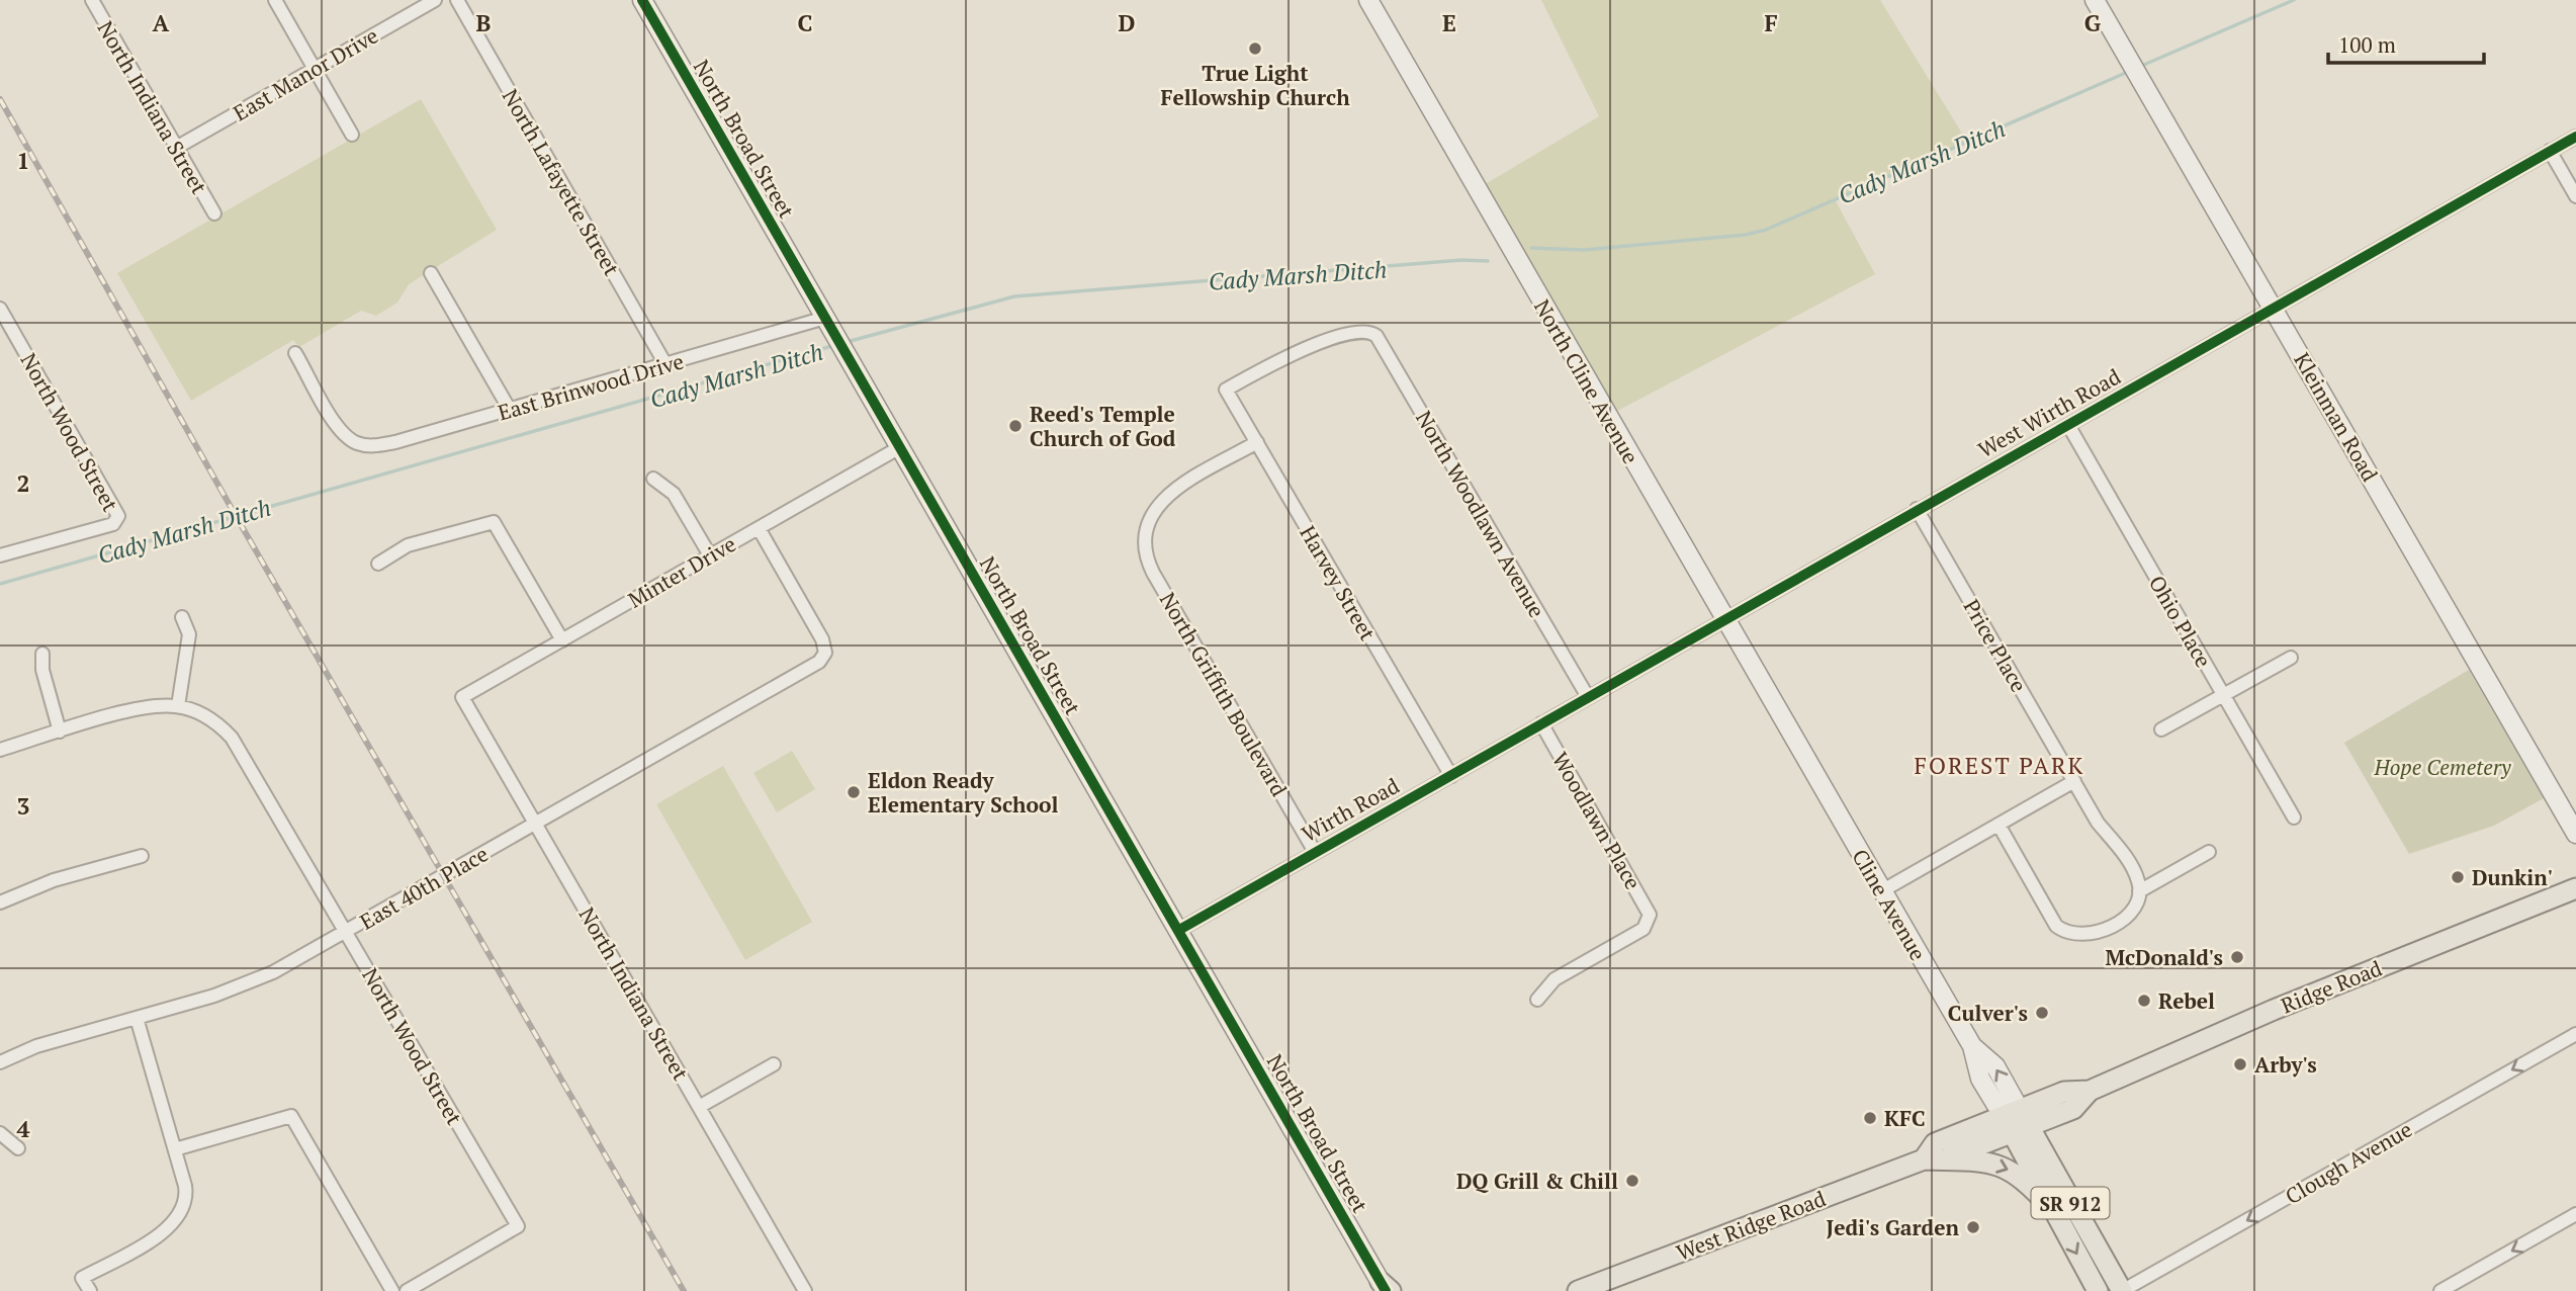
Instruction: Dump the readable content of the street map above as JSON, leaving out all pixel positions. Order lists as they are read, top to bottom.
{
  "streets": {
    "main road": [
      "Cline Avenue",
      "Ridge Road",
      "SR 912",
      "West Ridge Road"
    ],
    "street": [
      "East Manor Drive",
      "North Indiana Street",
      "North Broad Street",
      "North Lafayette Street",
      "North Cline Avenue",
      "East Brinwood Drive",
      "West Wirth Road",
      "Kleinman Road",
      "North Wood Street",
      "North Woodlawn Avenue",
      "Minter Drive",
      "Harvey Street",
      "Ohio Place",
      "Price Place",
      "North Griffith Boulevard",
      "Wirth Road",
      "Woodlawn Place",
      "East 40th Place",
      "Clough Avenue"
    ]
  },
  "crossings": [
    ["East Manor Drive", "North Indiana Street"],
    ["North Indiana Street", "Minter Drive"],
    ["North Indiana Street", "East 40th Place"],
    ["North Broad Street", "East Brinwood Drive"],
    ["North Broad Street", "Minter Drive"],
    ["North Broad Street", "Wirth Road"],
    ["North Lafayette Street", "East Brinwood Drive"],
    ["North Cline Avenue", "West Wirth Road"],
    ["North Cline Avenue", "Cline Avenue"],
    ["West Wirth Road", "Kleinman Road"],
    ["West Wirth Road", "North Woodlawn Avenue"],
    ["West Wirth Road", "Ohio Place"],
    ["West Wirth Road", "Price Place"],
    ["West Wirth Road", "Wirth Road"],
    ["West Wirth Road", "Woodlawn Place"],
    ["North Wood Street", "East 40th Place"],
    ["North Woodlawn Avenue", "Harvey Street"],
    ["Minter Drive", "East 40th Place"],
    ["Harvey Street", "North Griffith Boulevard"],
    ["Harvey Street", "Wirth Road"],
    ["North Griffith Boulevard", "Wirth Road"],
    ["Wirth Road", "Woodlawn Place"],
    ["Cline Avenue", "Ridge Road"],
    ["Cline Avenue", "Clough Avenue"],
    ["Cline Avenue", "West Ridge Road"],
    ["Ridge Road", "West Ridge Road"]
  ],
  "one_way": ["Clough Avenue"],
  "districts": ["FOREST PARK"],
  "water": ["Cady Marsh Ditch"],
  "parks": ["Hope Cemetery"],
  "places": [
    "True Light Fellowship Church",
    "Reed's Temple Church of God",
    "Eldon Ready Elementary School",
    "Dunkin'",
    "McDonald's",
    "Rebel",
    "Culver's",
    "Arby's",
    "KFC",
    "DQ Grill & Chill",
    "Jedi's Garden"
  ],
  "scale_bar": "100 m",
  "grid": {
    "columns": [
      "A",
      "B",
      "C",
      "D",
      "E",
      "F",
      "G"
    ],
    "rows": [
      "1",
      "2",
      "3",
      "4"
    ]
  }
}
